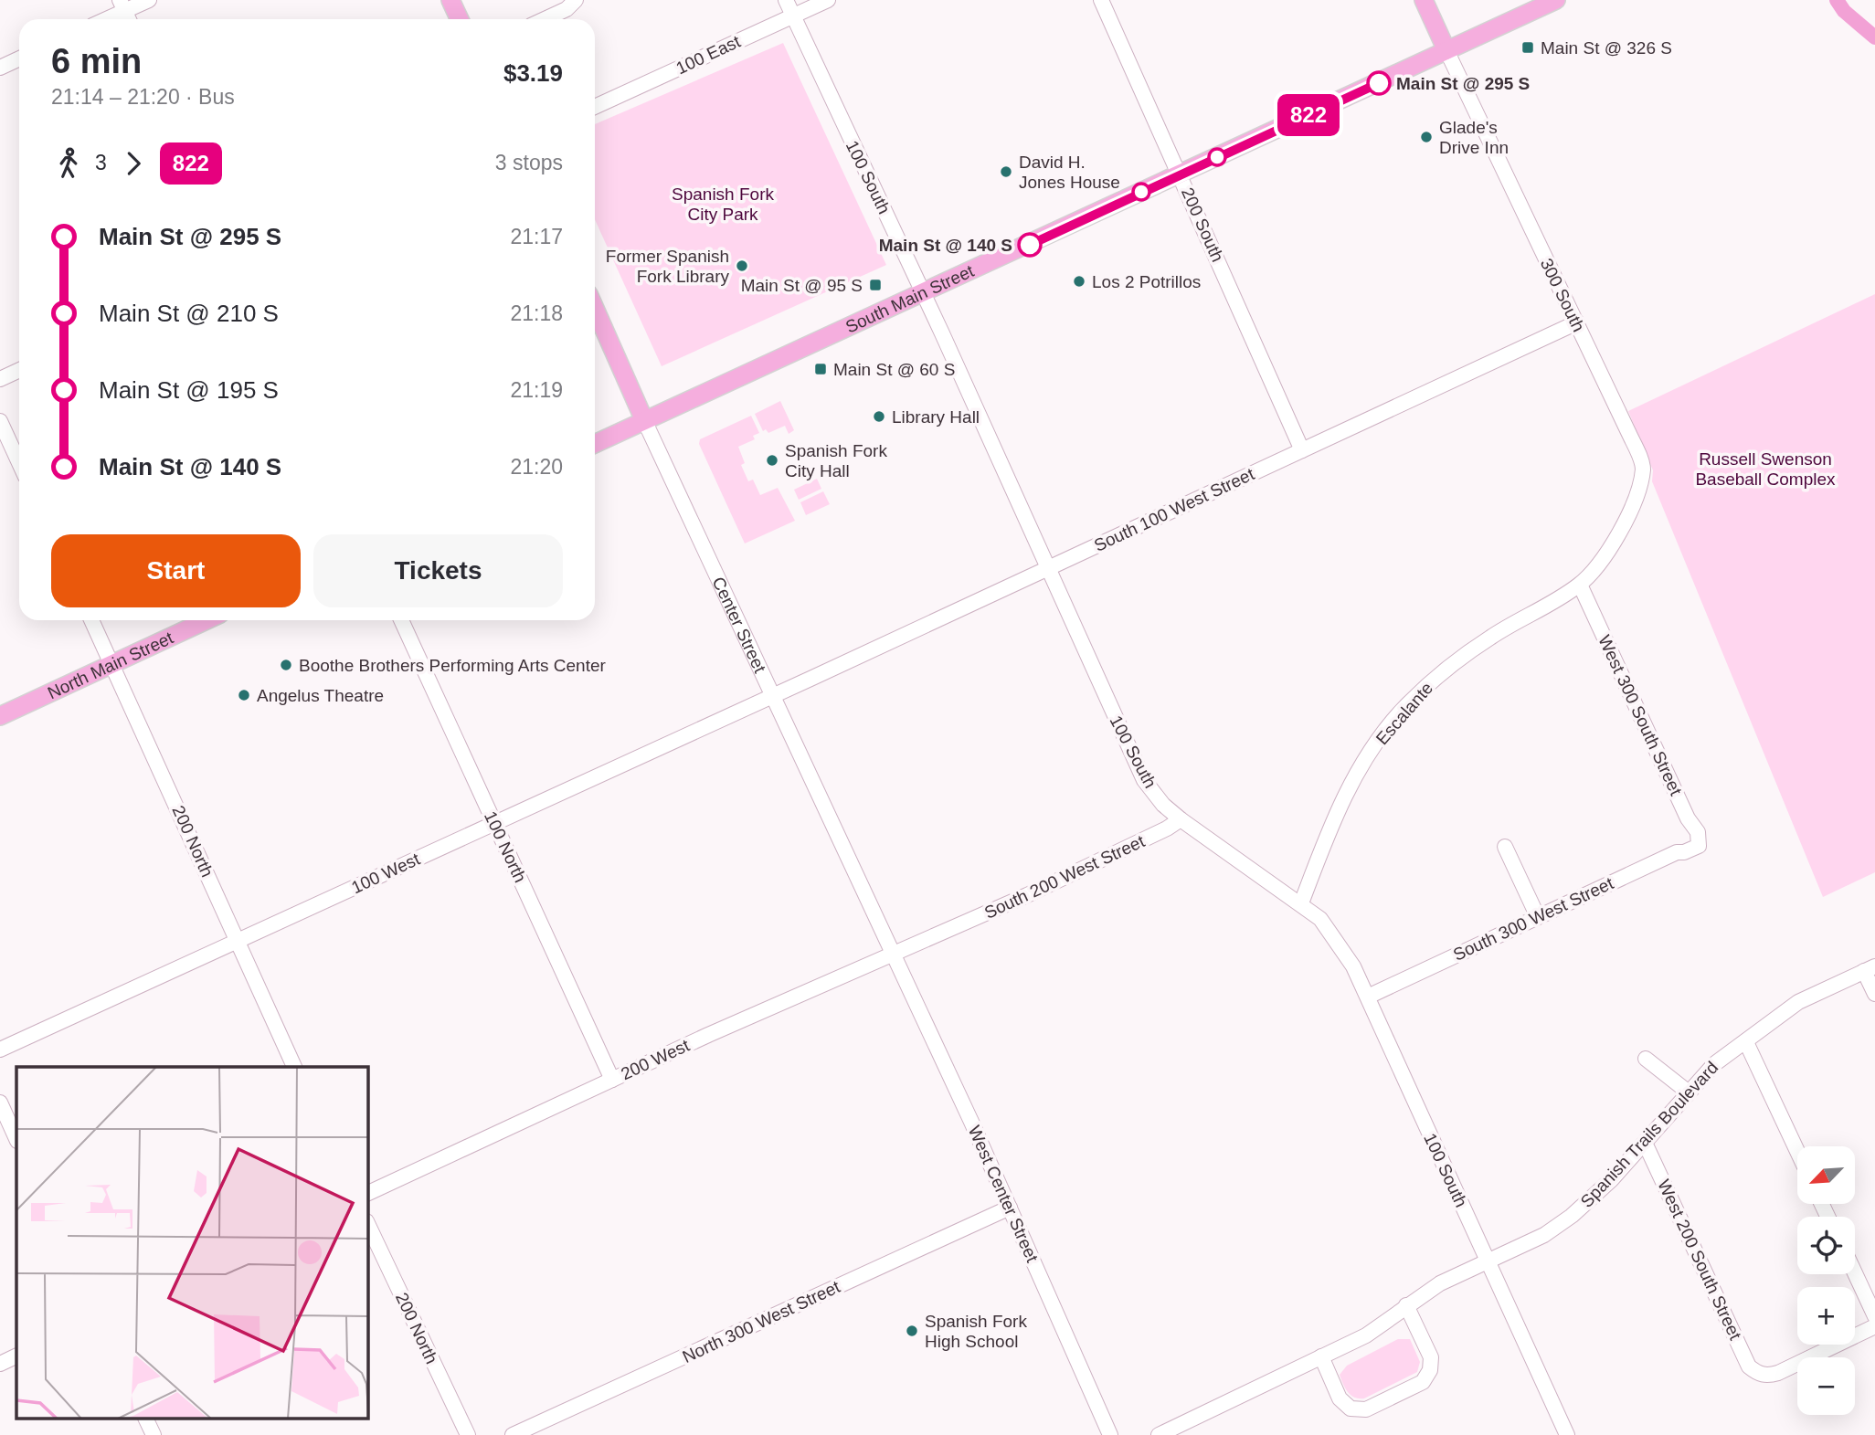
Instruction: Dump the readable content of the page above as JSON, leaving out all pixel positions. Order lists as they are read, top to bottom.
{
  "streets": {
    "main road": [
      "300 South",
      "South Main Street",
      "Center Street",
      "North Main Street"
    ],
    "street": [
      "100 East",
      "100 South",
      "200 South",
      "South 100 West Street",
      "Escalante",
      "West 300 South Street",
      "200 North",
      "100 North",
      "100 West",
      "South 200 West Street",
      "South 300 West Street",
      "200 West",
      "Spanish Trails Boulevard",
      "West Center Street",
      "West 200 South Street",
      "North 300 West Street"
    ]
  },
  "crossings": [
    ["100 East", "100 South"],
    ["100 South", "South Main Street"],
    ["100 South", "South 100 West Street"],
    ["100 South", "Escalante"],
    ["100 South", "South 200 West Street"],
    ["100 South", "South 300 West Street"],
    ["100 South", "Spanish Trails Boulevard"],
    ["200 South", "South Main Street"],
    ["200 South", "South 100 West Street"],
    ["300 South", "South Main Street"],
    ["300 South", "South 100 West Street"],
    ["300 South", "Escalante"],
    ["300 South", "West 300 South Street"],
    ["South Main Street", "Center Street"],
    ["South 100 West Street", "Center Street"],
    ["South 100 West Street", "100 West"],
    ["Center Street", "100 West"],
    ["Center Street", "200 West"],
    ["Center Street", "West Center Street"],
    ["North Main Street", "200 North"],
    ["Escalante", "West 300 South Street"],
    ["West 300 South Street", "South 300 West Street"],
    ["200 North", "100 West"],
    ["100 North", "100 West"],
    ["100 North", "200 West"],
    ["South 200 West Street", "200 West"],
    ["200 West", "West Center Street"],
    ["Spanish Trails Boulevard", "West 200 South Street"],
    ["West Center Street", "North 300 West Street"]
  ],
  "parks": ["Spanish Fork City Park", "Russell Swenson Baseball Complex"],
  "places": {
    "transit": ["Main St @ 326 S", "Main St @ 95 S", "Main St @ 60 S"],
    "other": [
      "Main St @ 295 S",
      "Glade's Drive Inn",
      "David H. Jones House",
      "Main St @ 140 S",
      "Former Spanish Fork Library",
      "Los 2 Potrillos",
      "Library Hall",
      "Spanish Fork City Hall",
      "Boothe Brothers Performing Arts Center",
      "Angelus Theatre",
      "Spanish Fork High School"
    ]
  },
  "lines": ["bus line 822"],
  "north": "bottom left",
  "page": {
    "on_map": "822",
    "heading": ["6 min", "21:14 – 21:20 · Bus", "$3.19"],
    "legs": ["3", "822", "3 stops"],
    "list": [
      {
        "name": "Main St @ 295 S",
        "value": "21:17"
      },
      {
        "name": "Main St @ 210 S",
        "value": "21:18"
      },
      {
        "name": "Main St @ 195 S",
        "value": "21:19"
      },
      {
        "name": "Main St @ 140 S",
        "value": "21:20"
      }
    ],
    "buttons": ["Start", "Tickets"],
    "map_buttons": ["+", "−"]
  }
}
